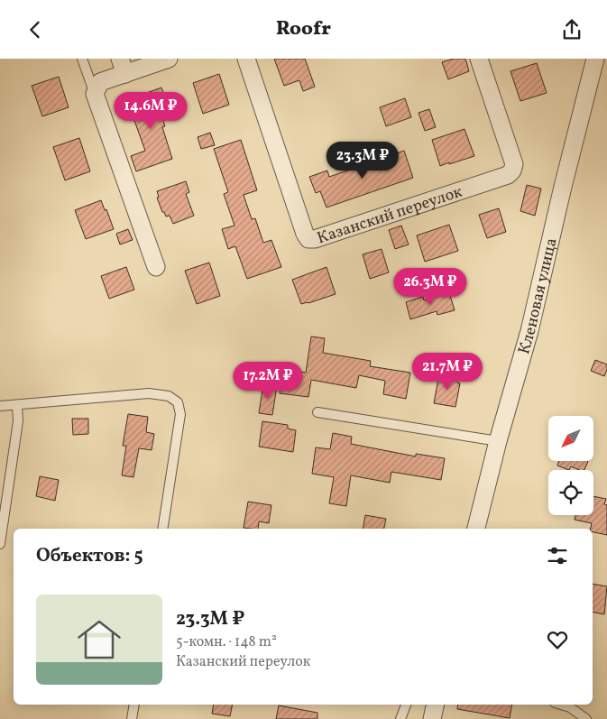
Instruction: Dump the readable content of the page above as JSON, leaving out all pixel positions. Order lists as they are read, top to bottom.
{
  "streets": {
    "street": ["Казанский переулок", "Кленовая улица"]
  },
  "north": "bottom left",
  "page": {
    "header": "Roofr",
    "price": [
      "14.6M ₽",
      "23.3M ₽",
      "26.3M ₽",
      "21.7M ₽",
      "17.2M ₽"
    ],
    "heading": "Объектов: 5",
    "list": [
      {
        "name": "23.3M ₽",
        "note": "5-комн. · 148 m² · Казанский переулок"
      }
    ]
  }
}
